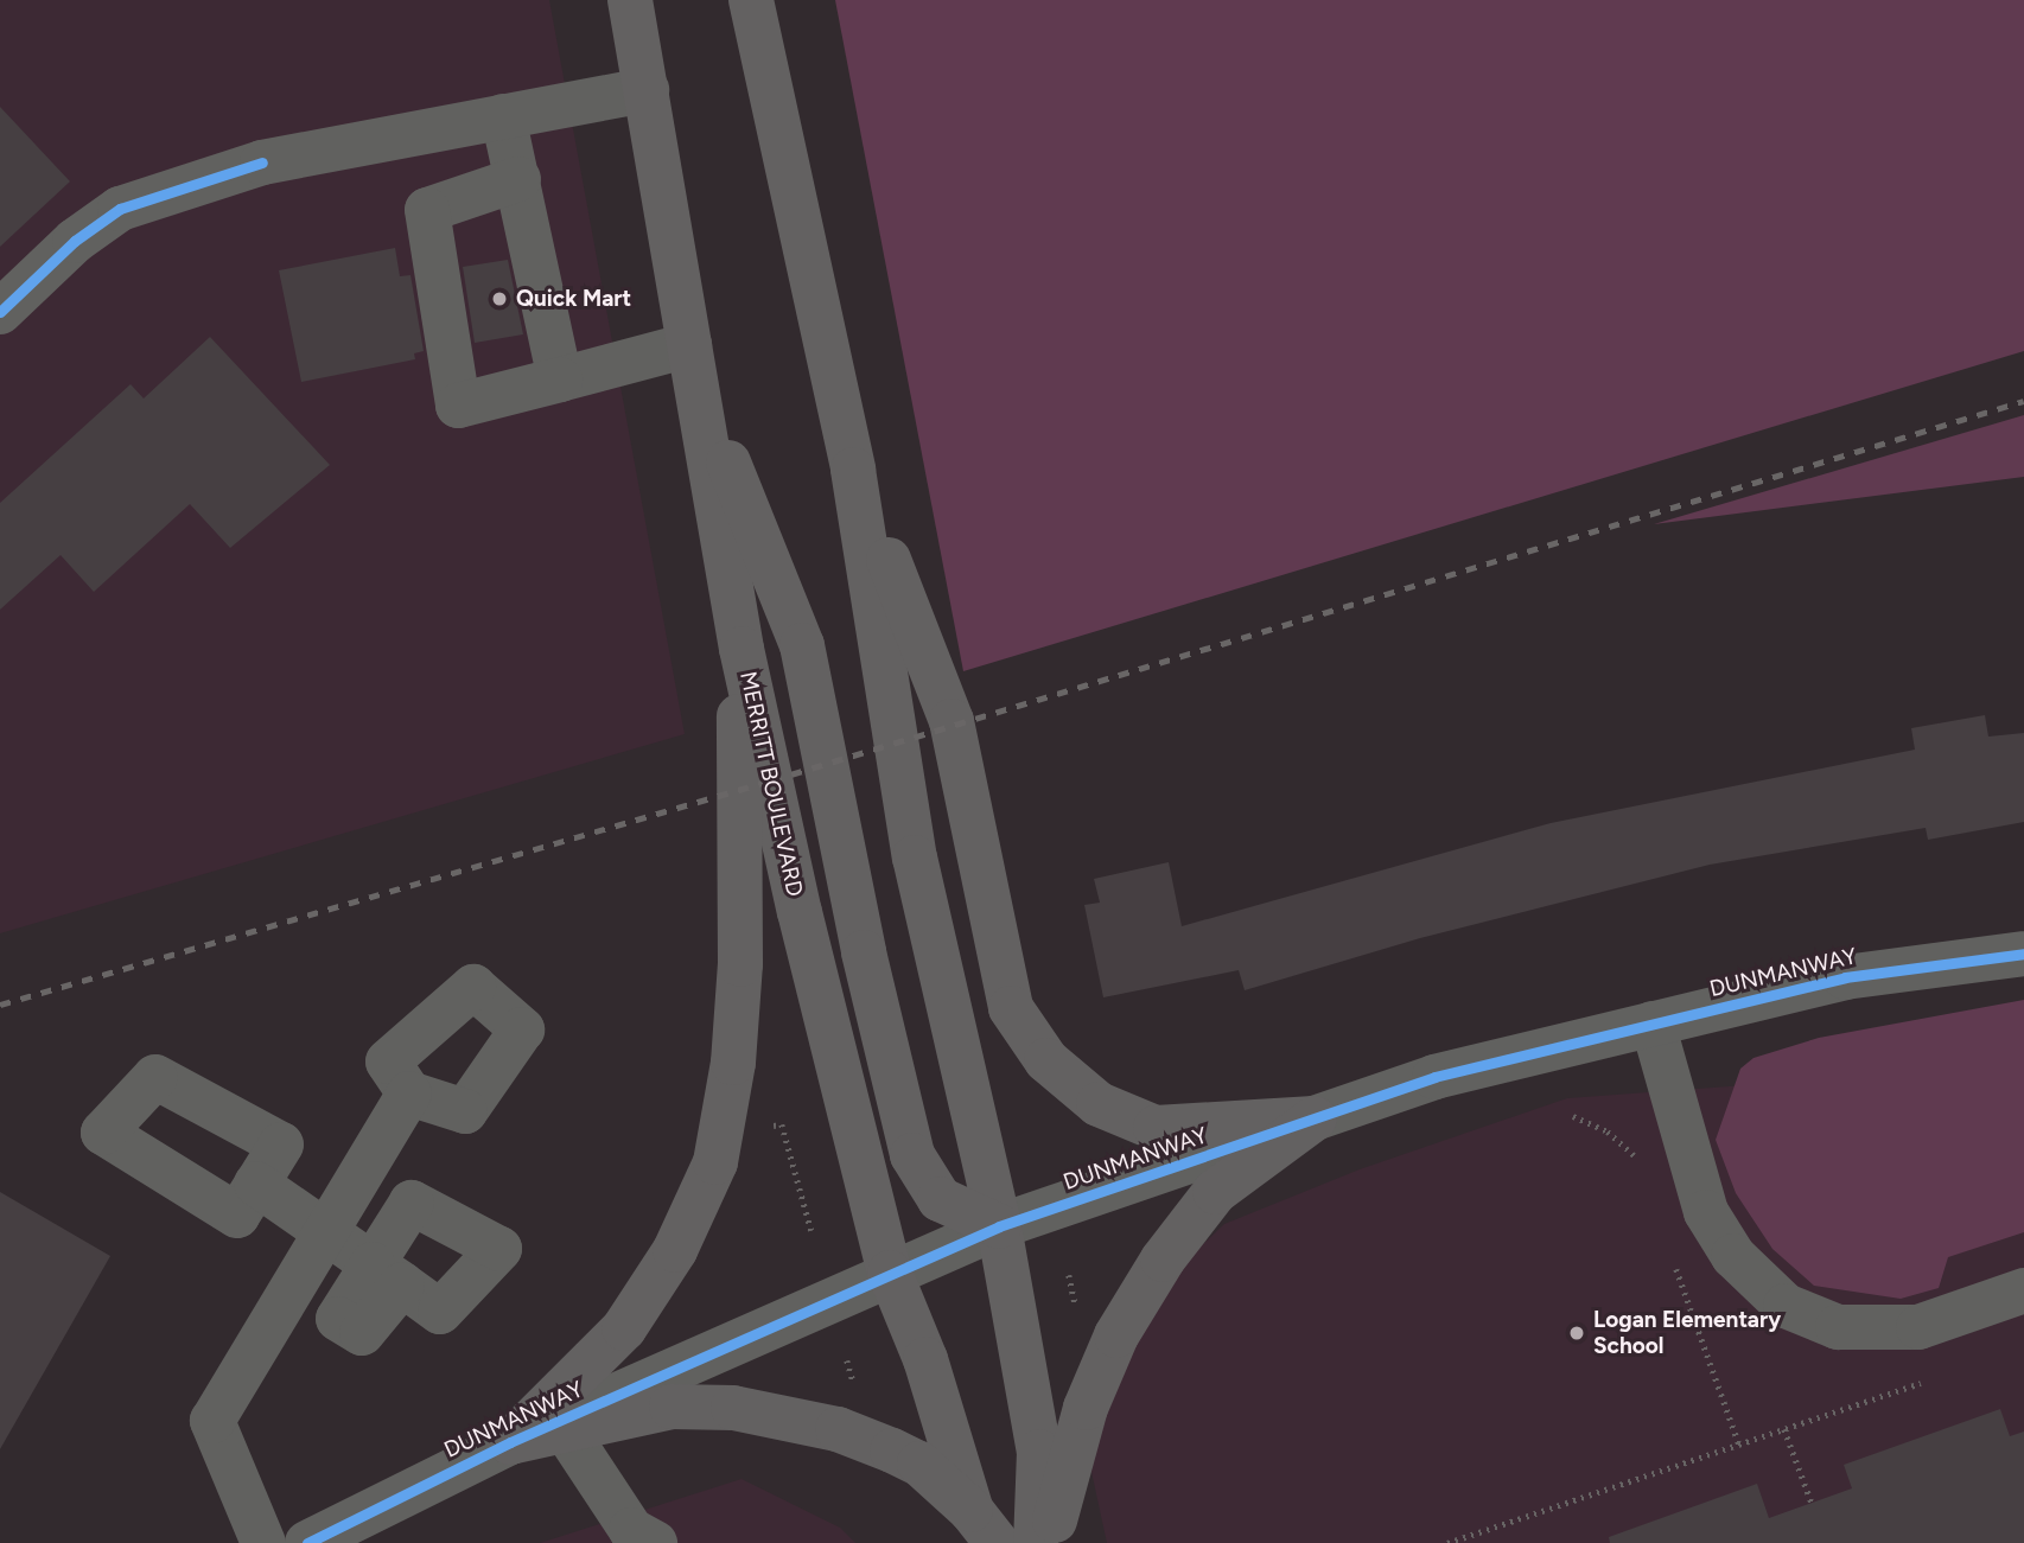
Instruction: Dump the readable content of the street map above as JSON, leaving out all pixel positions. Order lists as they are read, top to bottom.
{
  "streets": {
    "main road": ["MERRITT BOULEVARD"],
    "street": ["DUNMANWAY"]
  },
  "crossings": [
    ["MERRITT BOULEVARD", "DUNMANWAY"]
  ],
  "places": ["Quick Mart", "Logan Elementary School"]
}
